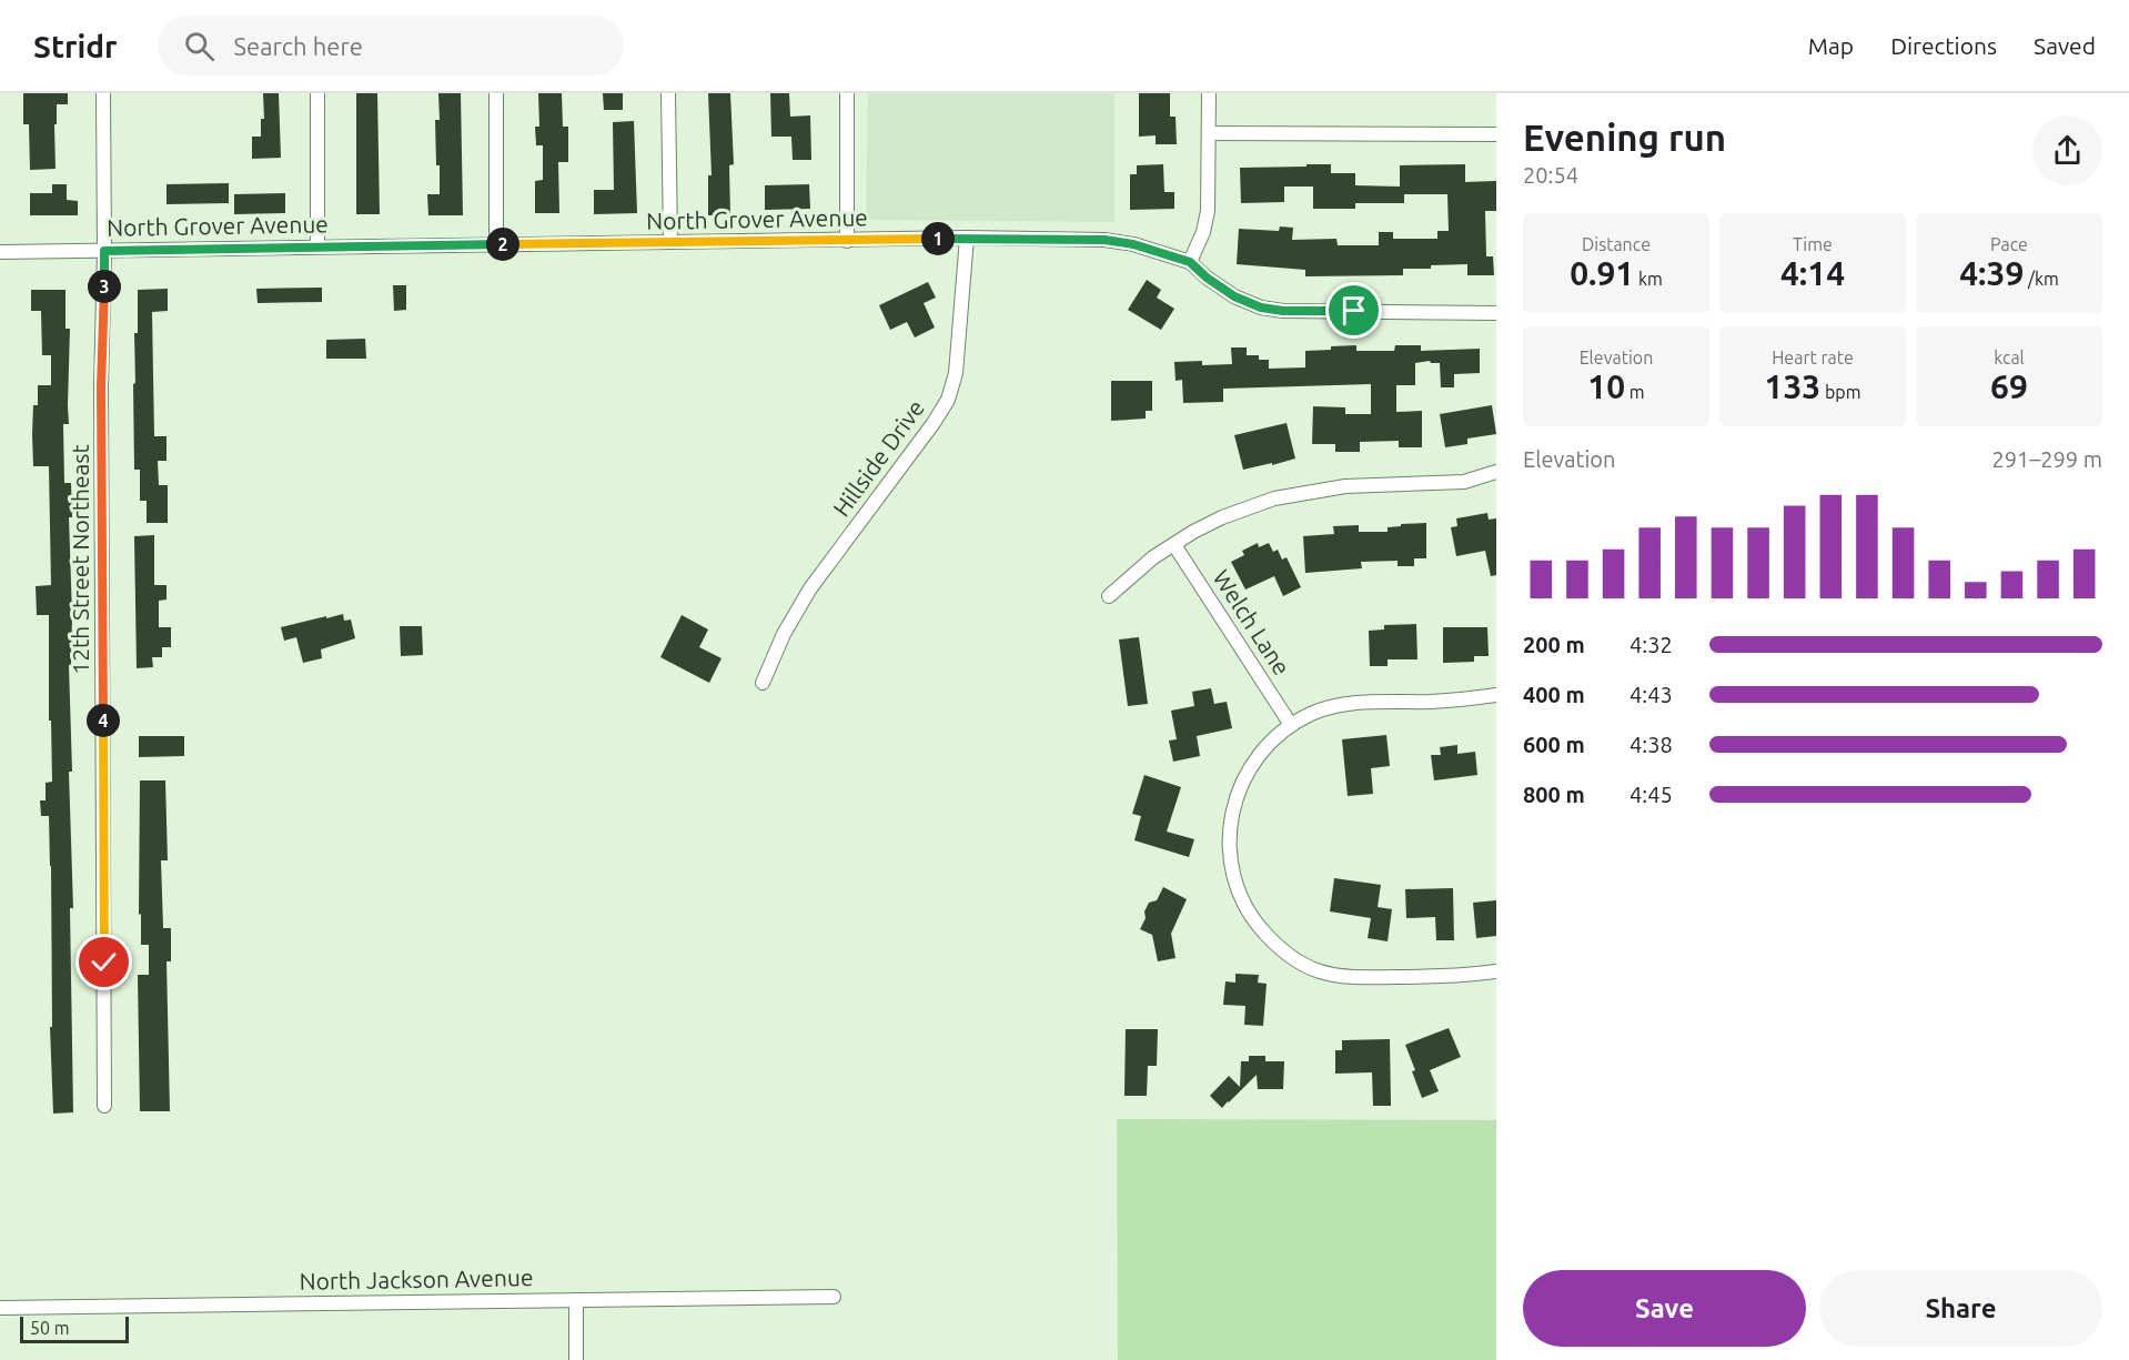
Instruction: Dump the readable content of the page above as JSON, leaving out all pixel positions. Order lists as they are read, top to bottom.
{
  "streets": {
    "street": [
      "North Grover Avenue",
      "Hillside Drive",
      "12th Street Northeast",
      "Welch Lane",
      "North Jackson Avenue"
    ]
  },
  "crossings": [
    ["North Grover Avenue", "Hillside Drive"],
    ["North Grover Avenue", "12th Street Northeast"]
  ],
  "scale_bar": "50 m",
  "page": {
    "header": "Stridr",
    "search": "Search here",
    "nav": ["Map", "Directions", "Saved"],
    "heading": ["Evening run", "20:54"],
    "stats": [
      ["Distance", "0.91 km"],
      ["Time", "4:14"],
      ["Pace", "4:39 /km"],
      ["Elevation", "10 m"],
      ["Heart rate", "133 bpm"],
      ["kcal", "69"]
    ],
    "pins": [
      "1",
      "2",
      "3",
      "4"
    ],
    "chart": ["Elevation", "291–299 m"],
    "list": [
      {
        "name": "200 m",
        "note": "4:32"
      },
      {
        "name": "400 m",
        "note": "4:43"
      },
      {
        "name": "600 m",
        "note": "4:38"
      },
      {
        "name": "800 m",
        "note": "4:45"
      }
    ],
    "buttons": ["Save", "Share"],
    "scale": "50 m"
  }
}
